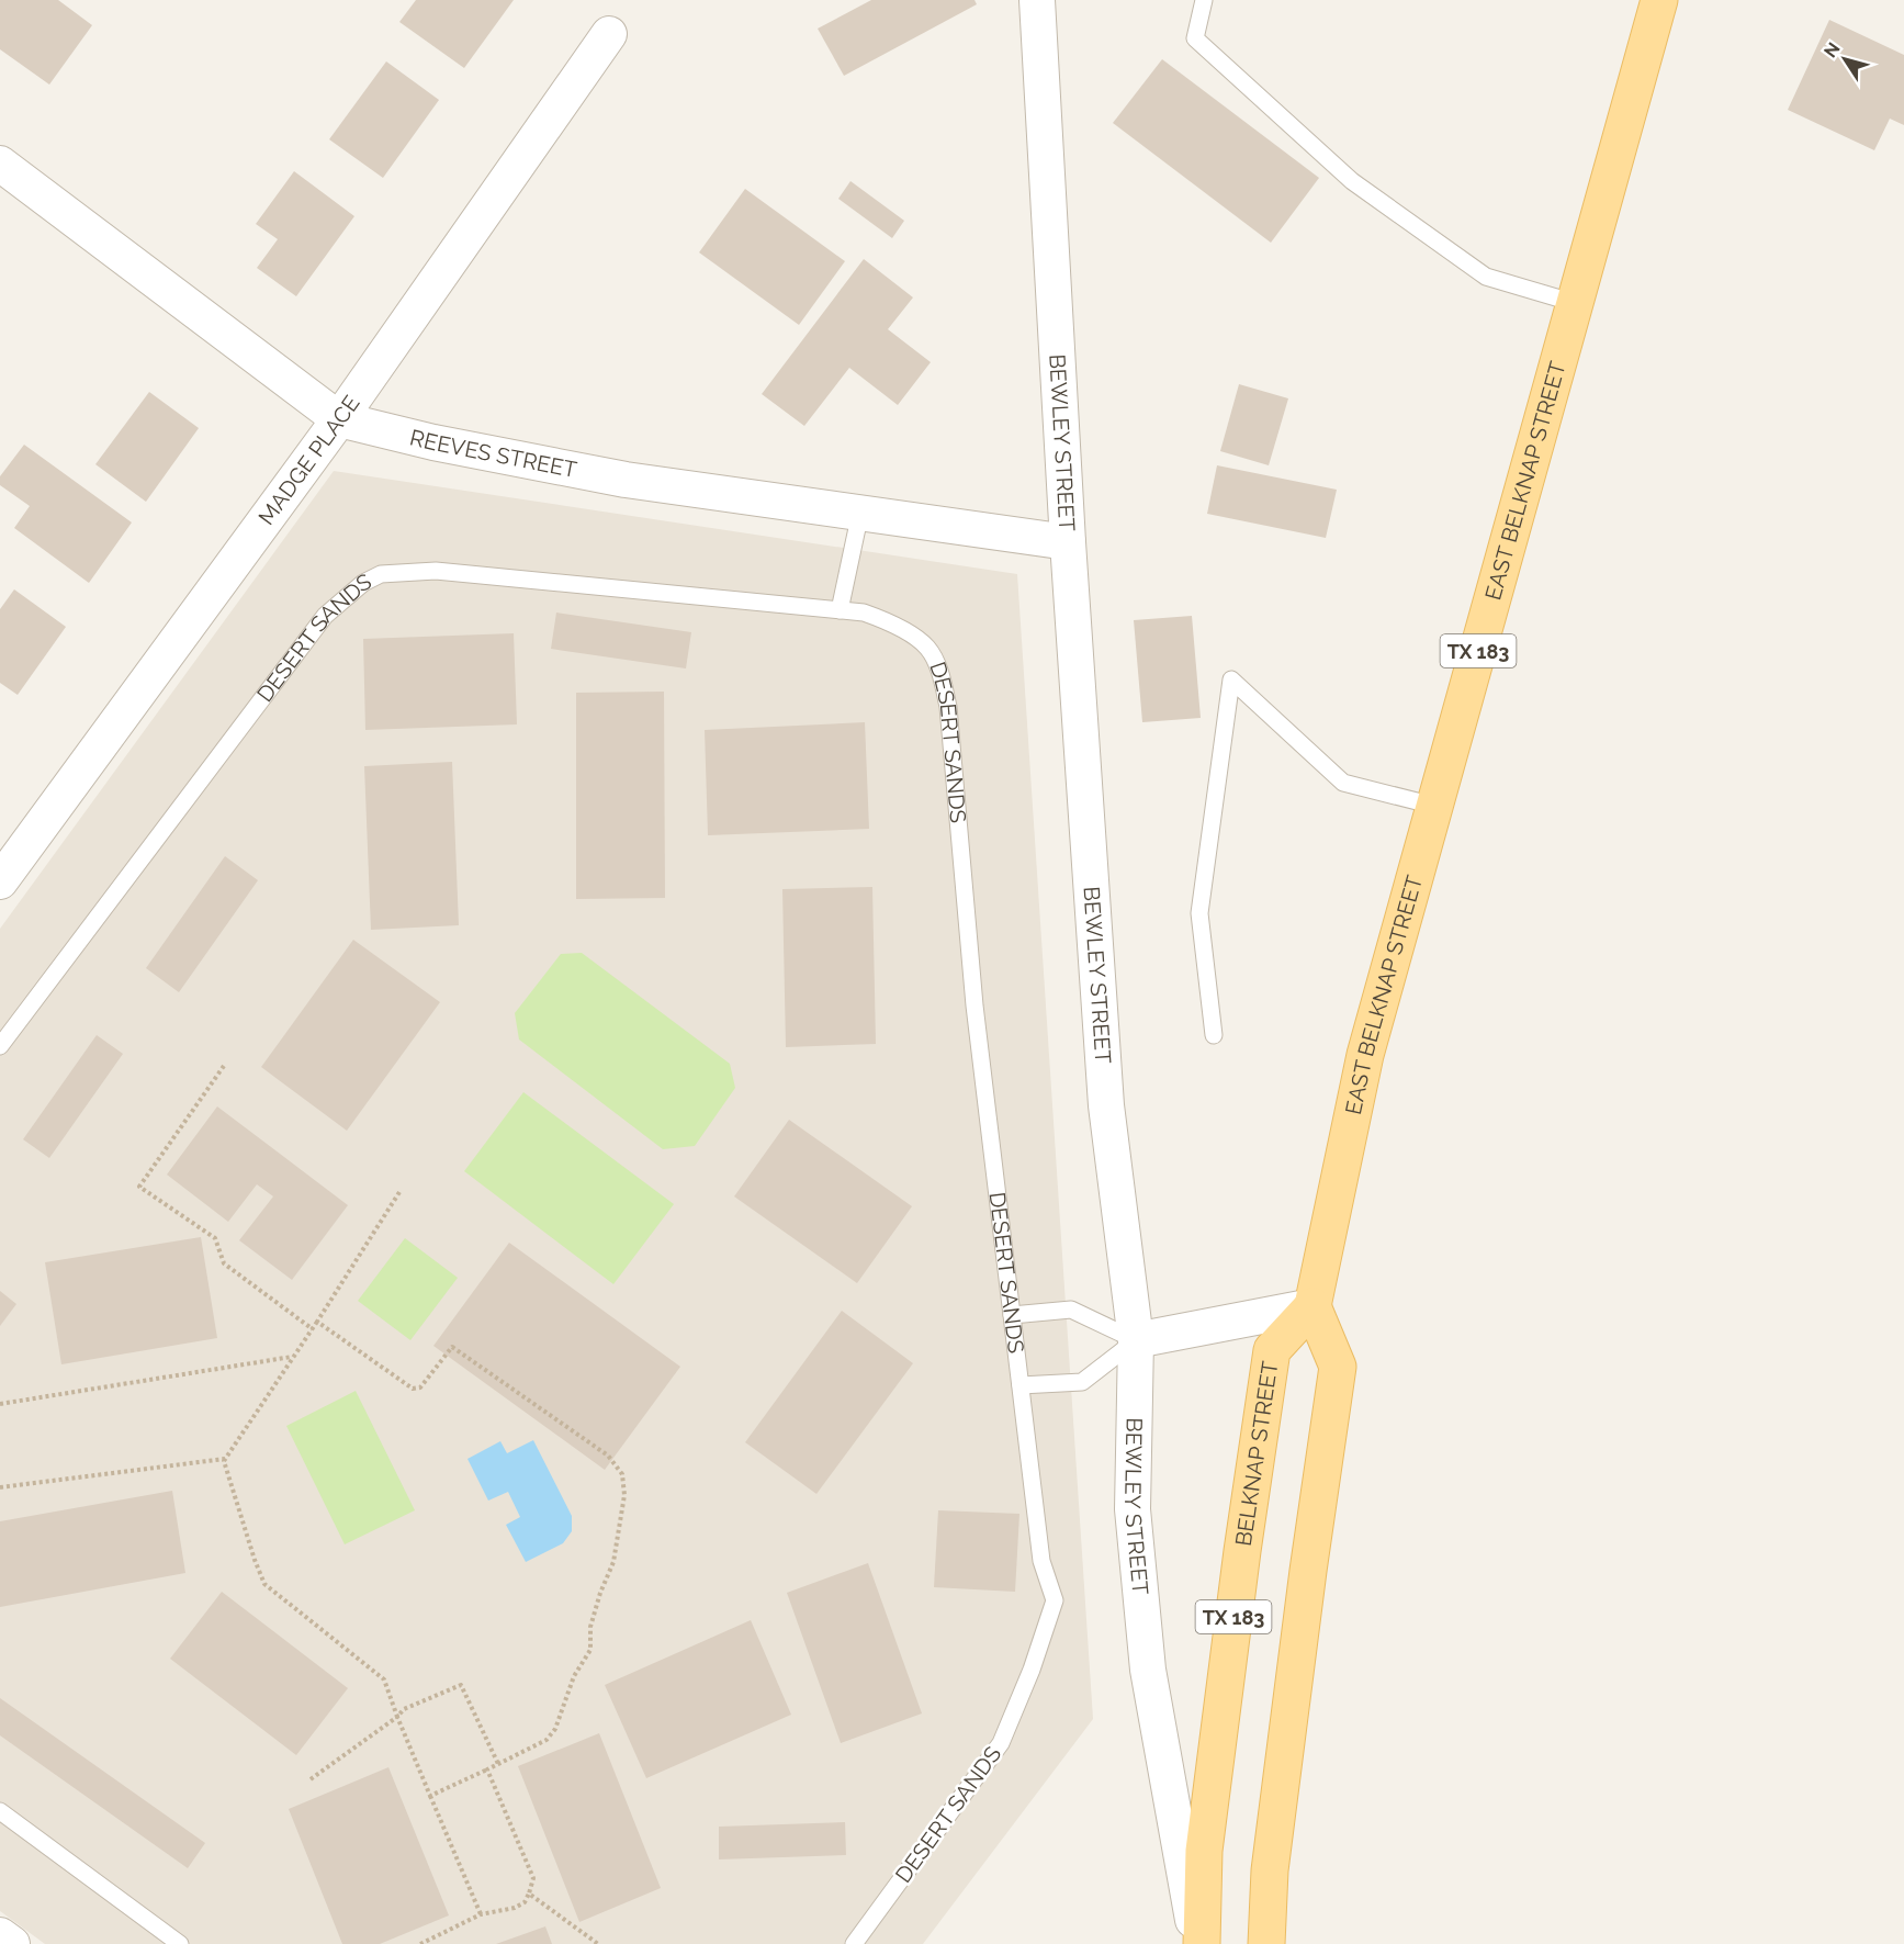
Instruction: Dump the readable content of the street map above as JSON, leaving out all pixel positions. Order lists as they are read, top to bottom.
{
  "streets": {
    "main road": ["EAST BELKNAP STREET", "TX 183", "BELKNAP STREET"],
    "street": ["BEWLEY STREET", "REEVES STREET", "MADGE PLACE"],
    "lane": ["DESERT SANDS"]
  },
  "crossings": [
    ["BEWLEY STREET", "REEVES STREET"],
    ["BEWLEY STREET", "BELKNAP STREET"],
    ["REEVES STREET", "MADGE PLACE"],
    ["EAST BELKNAP STREET", "TX 183"],
    ["EAST BELKNAP STREET", "BELKNAP STREET"],
    ["TX 183", "BELKNAP STREET"]
  ],
  "north": "top left"
}
